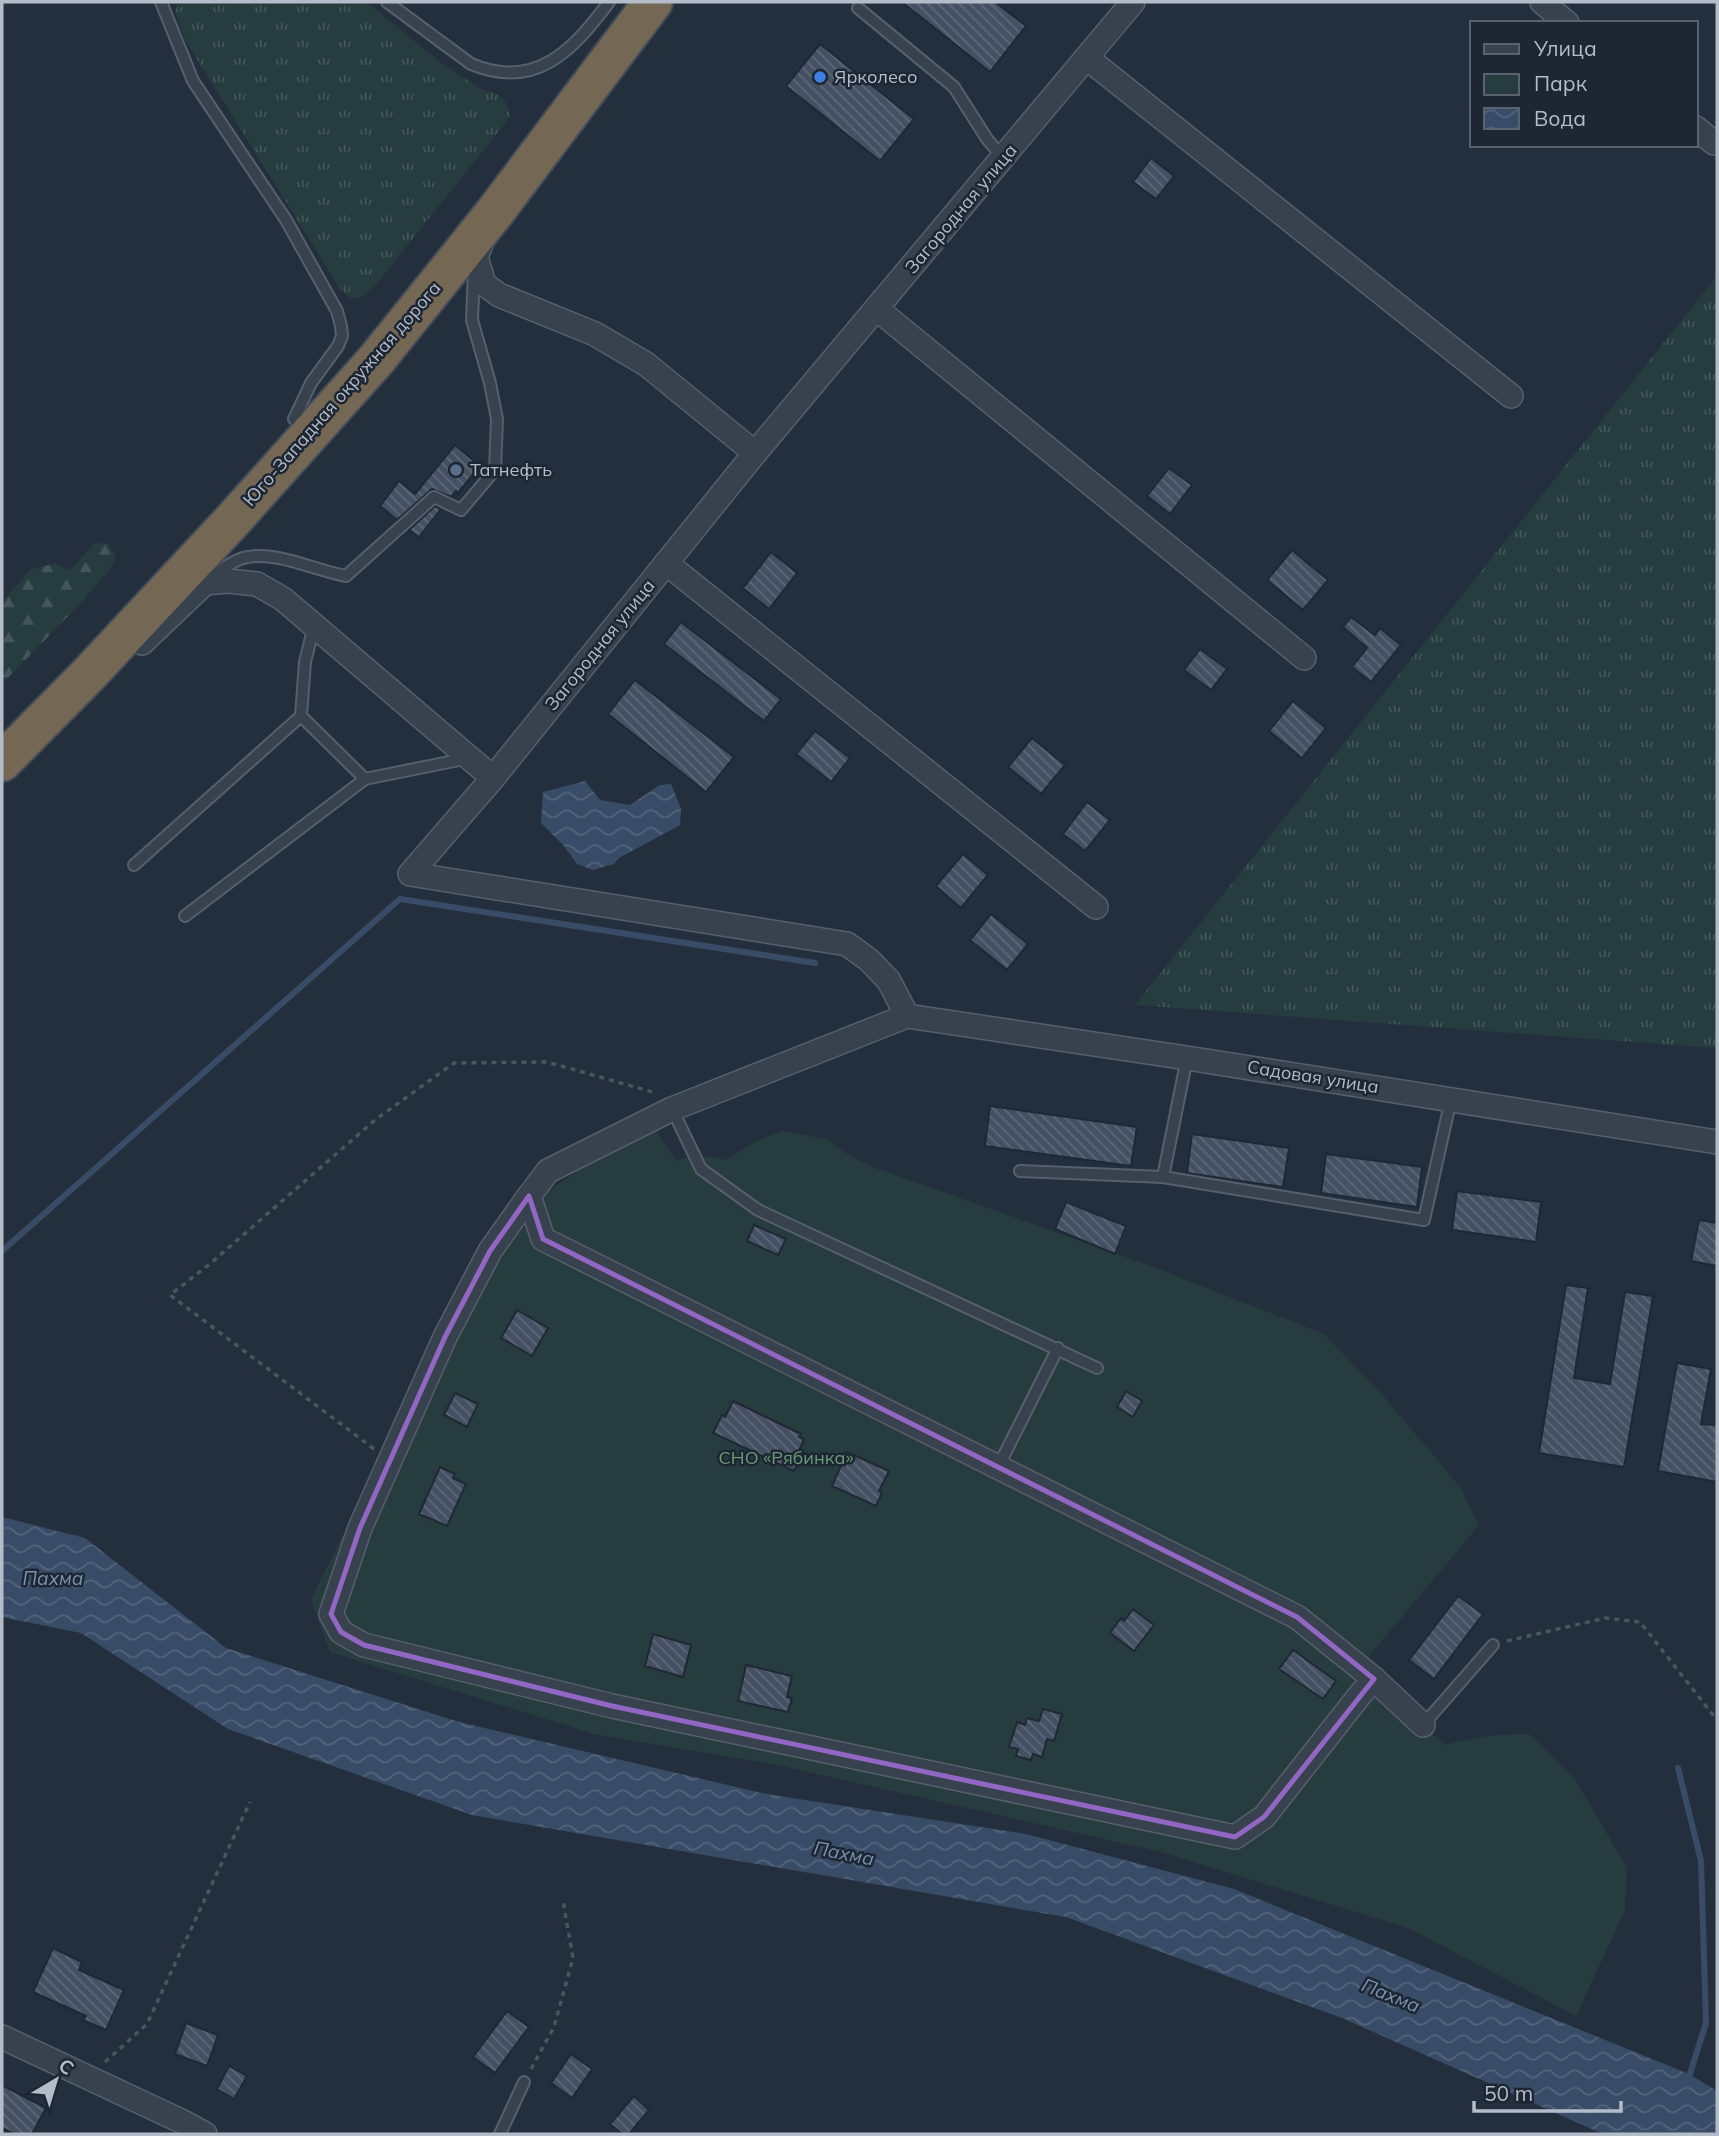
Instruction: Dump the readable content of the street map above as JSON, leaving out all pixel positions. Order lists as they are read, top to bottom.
{
  "streets": {
    "highway": ["Юго-Западная окружная дорога"],
    "street": ["Загородная улица", "Садовая улица"]
  },
  "crossings": [
    ["Загородная улица", "Садовая улица"]
  ],
  "water": ["Пахма"],
  "parks": ["СНО «Рябинка»"],
  "places": ["Ярколесо", "Татнефть"],
  "legend": ["Улица", "Парк", "Вода"],
  "scale_bar": "50 m",
  "north": "top right"
}
